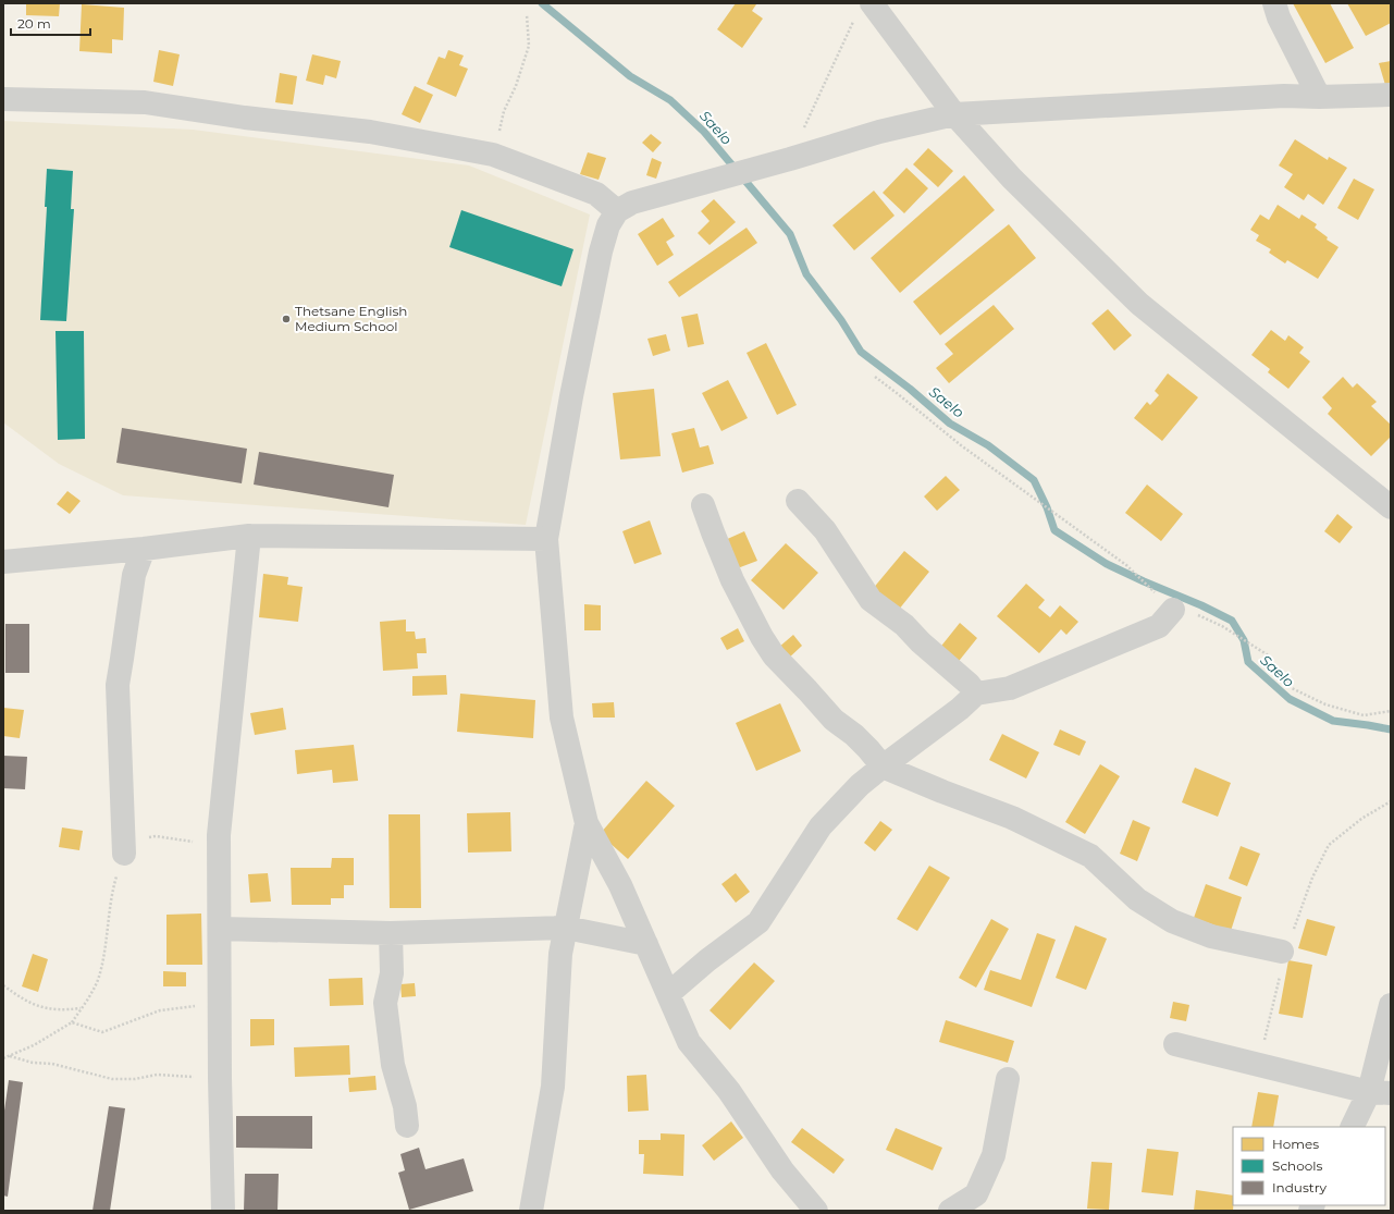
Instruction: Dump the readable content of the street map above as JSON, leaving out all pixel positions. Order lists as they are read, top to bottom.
{
  "water": ["Saelo"],
  "places": ["Thetsane English Medium School"],
  "legend": ["Homes", "Schools", "Industry"],
  "scale_bar": "20 m"
}
